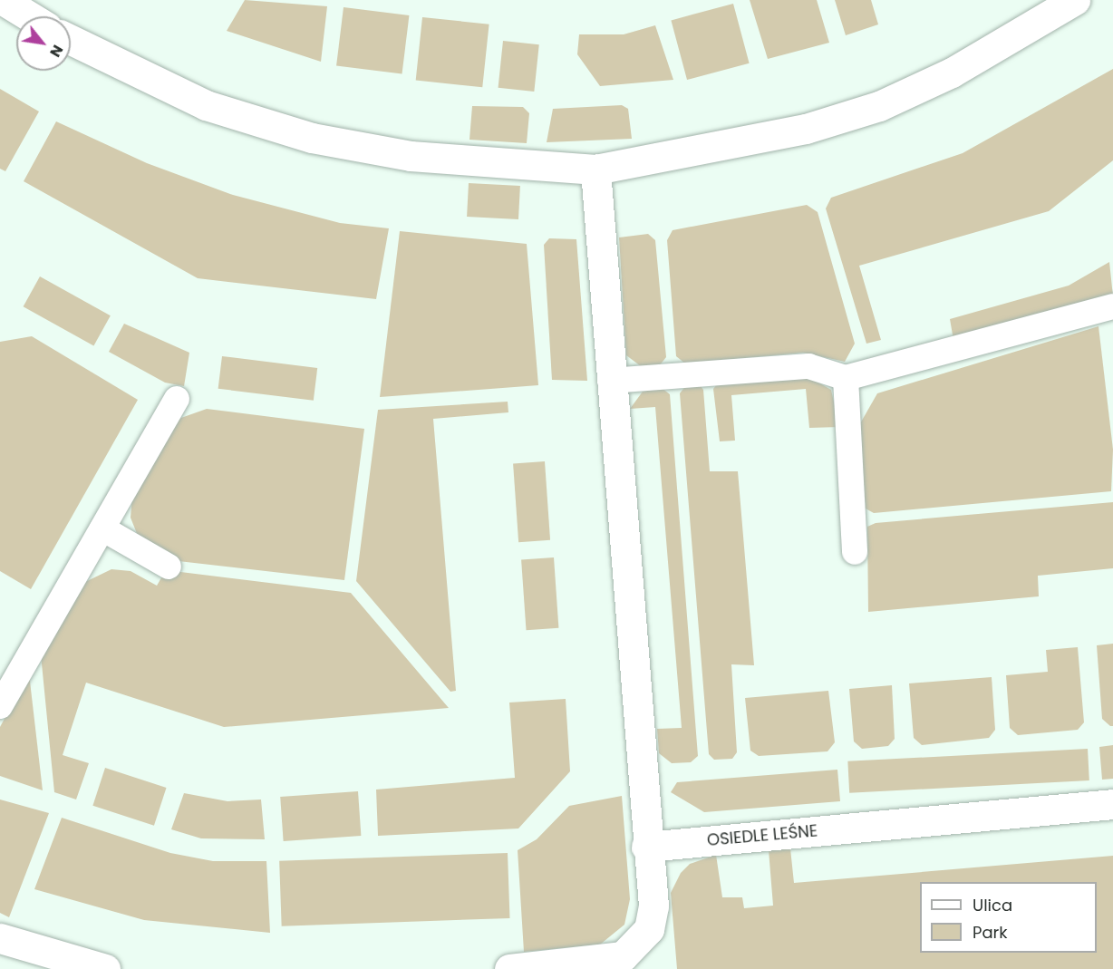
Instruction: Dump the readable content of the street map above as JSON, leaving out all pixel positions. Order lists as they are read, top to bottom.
{
  "streets": {
    "street": ["OSIEDLE LEŚNE"]
  },
  "legend": ["Ulica", "Park"],
  "north": "bottom right"
}
